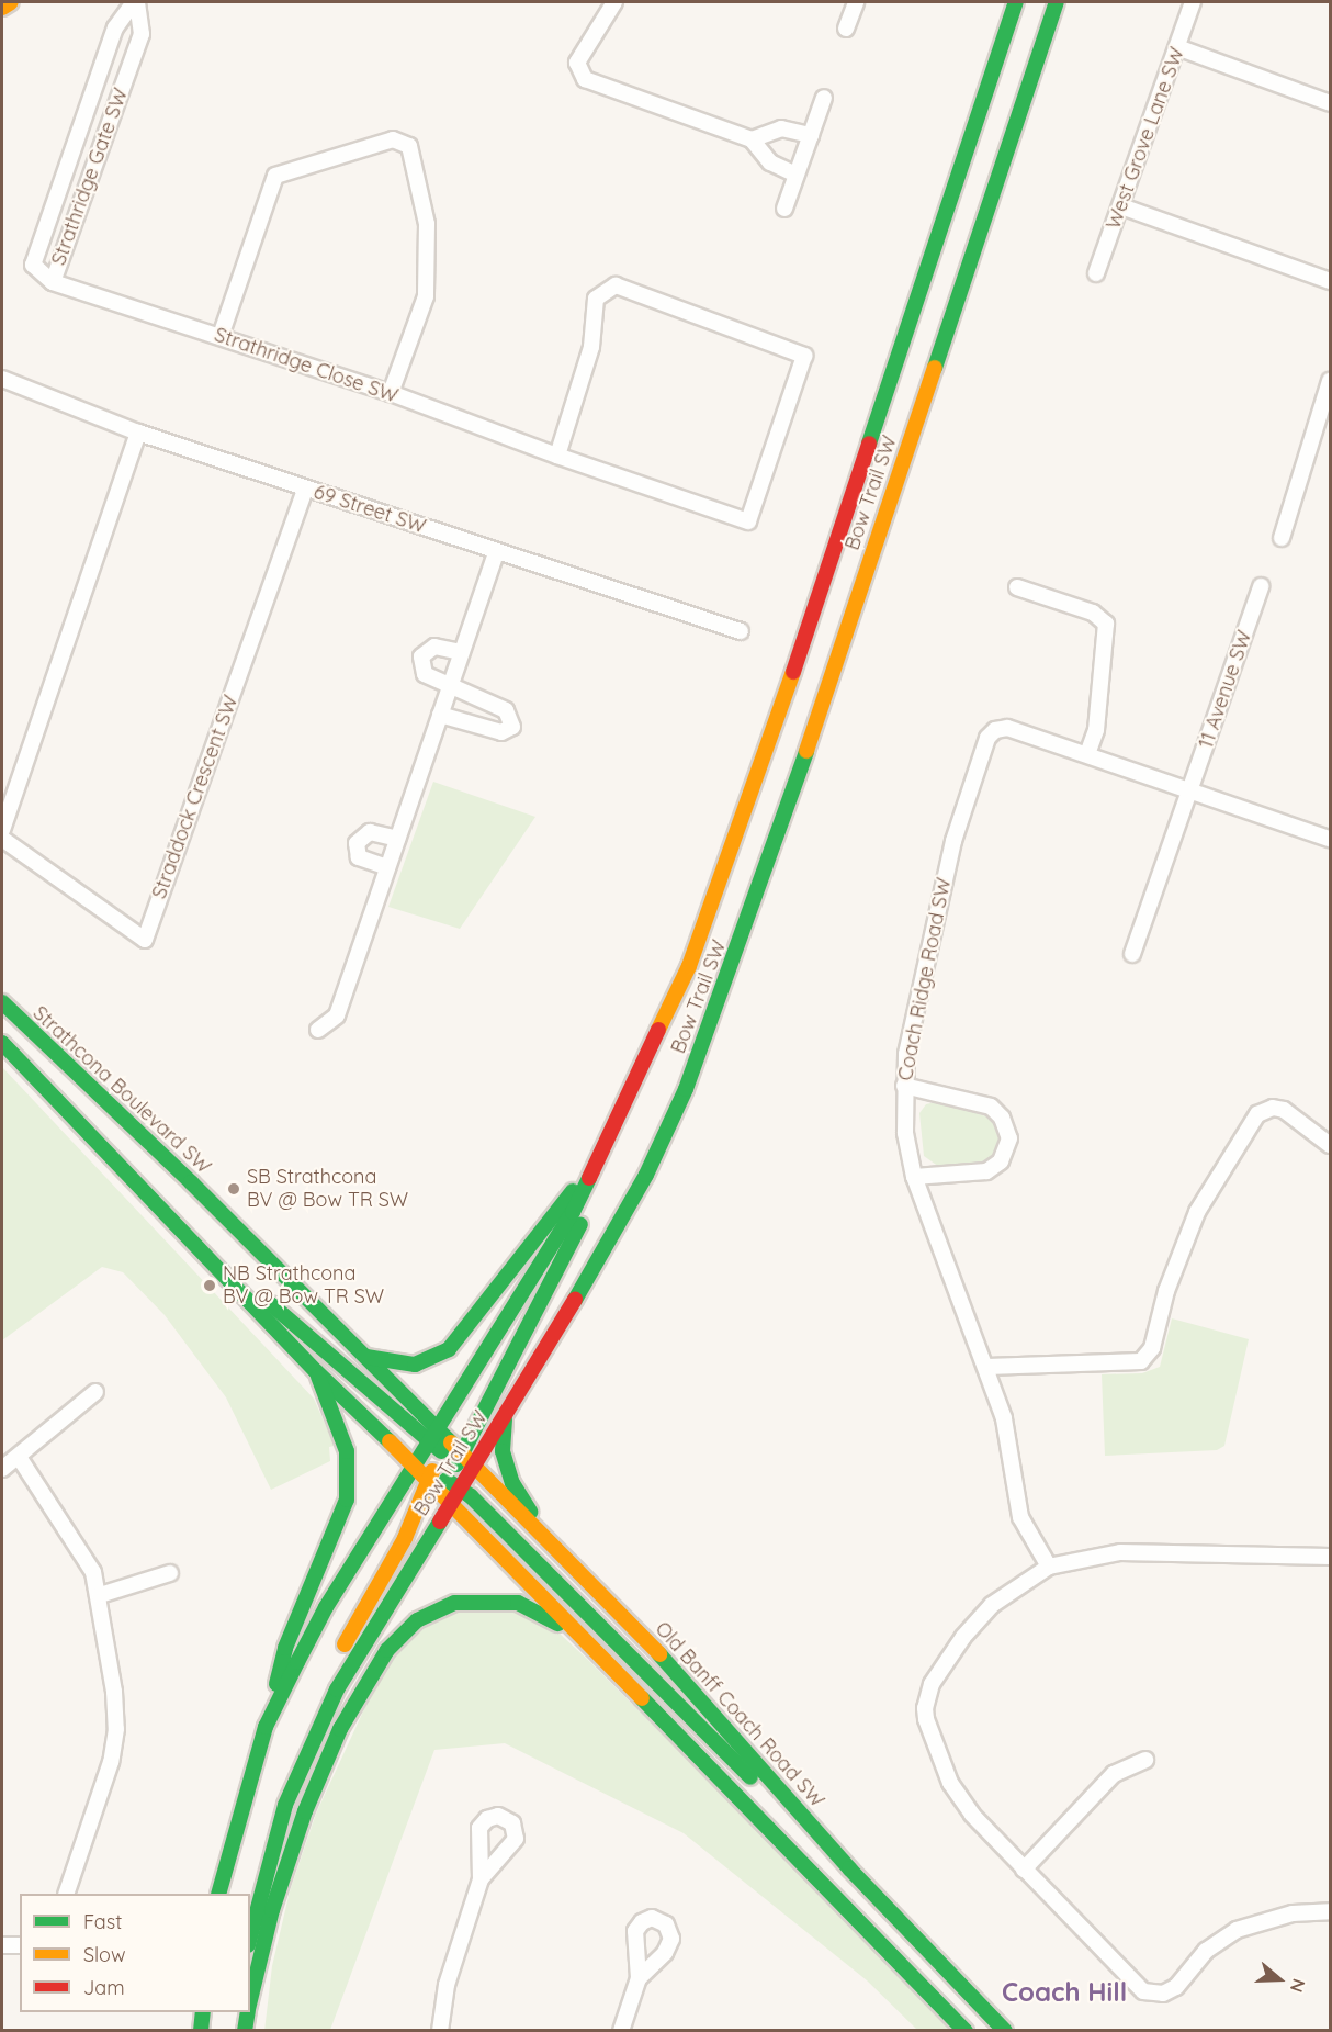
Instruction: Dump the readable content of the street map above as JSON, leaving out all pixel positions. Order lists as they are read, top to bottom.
{
  "streets": {
    "main road": ["Bow Trail SW", "Strathcona Boulevard SW", "Old Banff Coach Road SW"],
    "street": [
      "West Grove Lane SW",
      "Strathridge Gate SW",
      "Strathridge Close SW",
      "69 Street SW",
      "11 Avenue SW",
      "Straddock Crescent SW",
      "Coach Ridge Road SW"
    ]
  },
  "crossings": [
    ["Strathridge Gate SW", "Strathridge Close SW"],
    ["Bow Trail SW", "Strathcona Boulevard SW"],
    ["Bow Trail SW", "Old Banff Coach Road SW"],
    ["69 Street SW", "Straddock Crescent SW"],
    ["11 Avenue SW", "Coach Ridge Road SW"],
    ["Strathcona Boulevard SW", "Old Banff Coach Road SW"]
  ],
  "districts": ["Coach Hill"],
  "places": ["SB Strathcona BV @ Bow TR SW", "NB Strathcona BV @ Bow TR SW"],
  "legend": ["Fast", "Slow", "Jam"],
  "north": "right"
}
